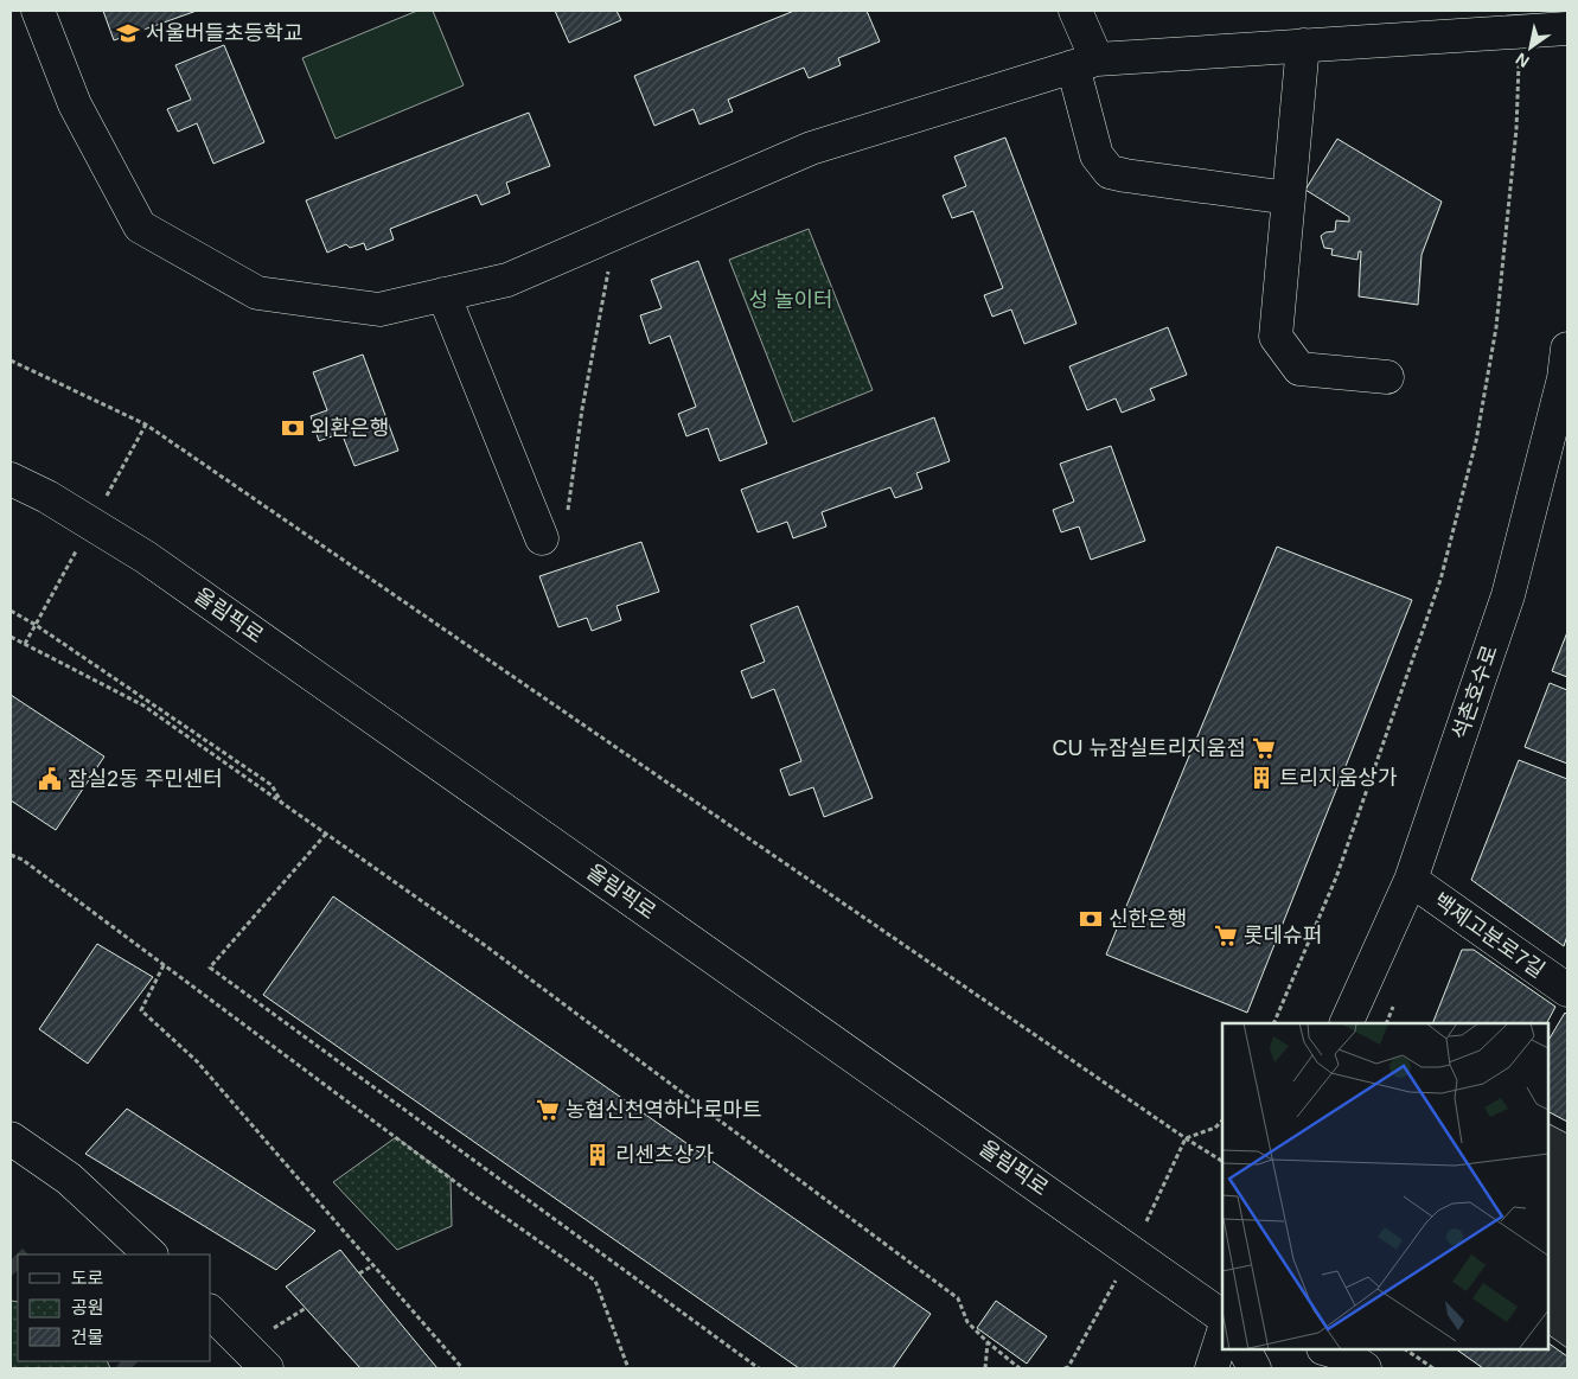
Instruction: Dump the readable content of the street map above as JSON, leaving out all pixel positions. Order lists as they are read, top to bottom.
{
  "streets": {
    "street": ["올림픽로", "석촌호수로", "백제고분로7길"]
  },
  "crossings": [
    ["석촌호수로", "백제고분로7길"]
  ],
  "parks": ["성 놀이터"],
  "places": {
    "school or university": ["서울버들초등학교"],
    "bank": ["외환은행", "신한은행"],
    "supermarket": ["CU 뉴잠실트리지움점", "롯데슈퍼", "농협신천역하나로마트"],
    "building": ["트리지움상가", "리센츠상가"],
    "public building": ["잠실2동 주민센터"]
  },
  "legend": ["도로", "공원", "건물"],
  "north": "bottom left"
}
